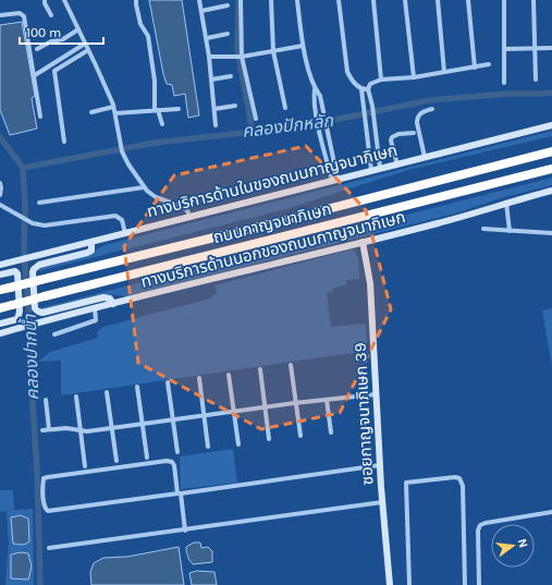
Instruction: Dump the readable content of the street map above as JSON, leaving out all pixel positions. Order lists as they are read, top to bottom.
{
  "streets": {
    "highway": ["ถนนกาญจนาภิเษก"],
    "main road": ["ทางบริการด้านในของถนนกาญจนาภิเษก", "ทางบริการด้านนอกของถนนกาญจนาภิเษก", "ซอยกาญจนาภิเษก 39"]
  },
  "crossings": [
    ["ทางบริการด้านนอกของถนนกาญจนาภิเษก", "ซอยกาญจนาภิเษก 39"]
  ],
  "water": ["คลองปักหลัก", "คลองปากน้ำ"],
  "scale_bar": "100 m",
  "north": "right"
}
